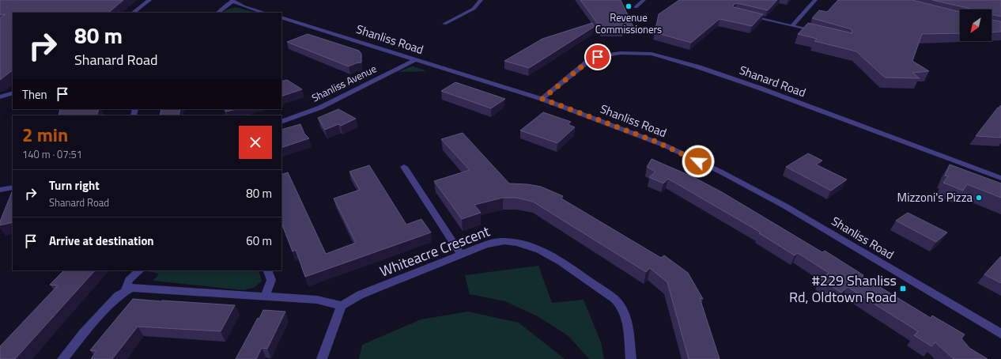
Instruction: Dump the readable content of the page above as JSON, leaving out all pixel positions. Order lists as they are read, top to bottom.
{
  "streets": {
    "street": [
      "Shanliss Road",
      "Shanard Road",
      "Shanliss Avenue",
      "Whiteacre Crescent"
    ]
  },
  "crossings": [
    ["Shanliss Road", "Shanard Road"],
    ["Shanliss Road", "Shanliss Avenue"]
  ],
  "places": {
    "other": ["Revenue Commissioners", "Mizzoni's Pizza"],
    "transit": ["#229 Shanliss Rd, Oldtown Road"]
  },
  "north": "bottom left",
  "page": {
    "turn": ["80 m", "Shanard Road"],
    "then": "Then",
    "heading": ["2 min", "140 m · 07:51"],
    "list": [
      {
        "name": "Turn right",
        "note": "Shanard Road",
        "value": "80 m"
      },
      {
        "name": "Arrive at destination",
        "value": "60 m"
      }
    ]
  }
}
